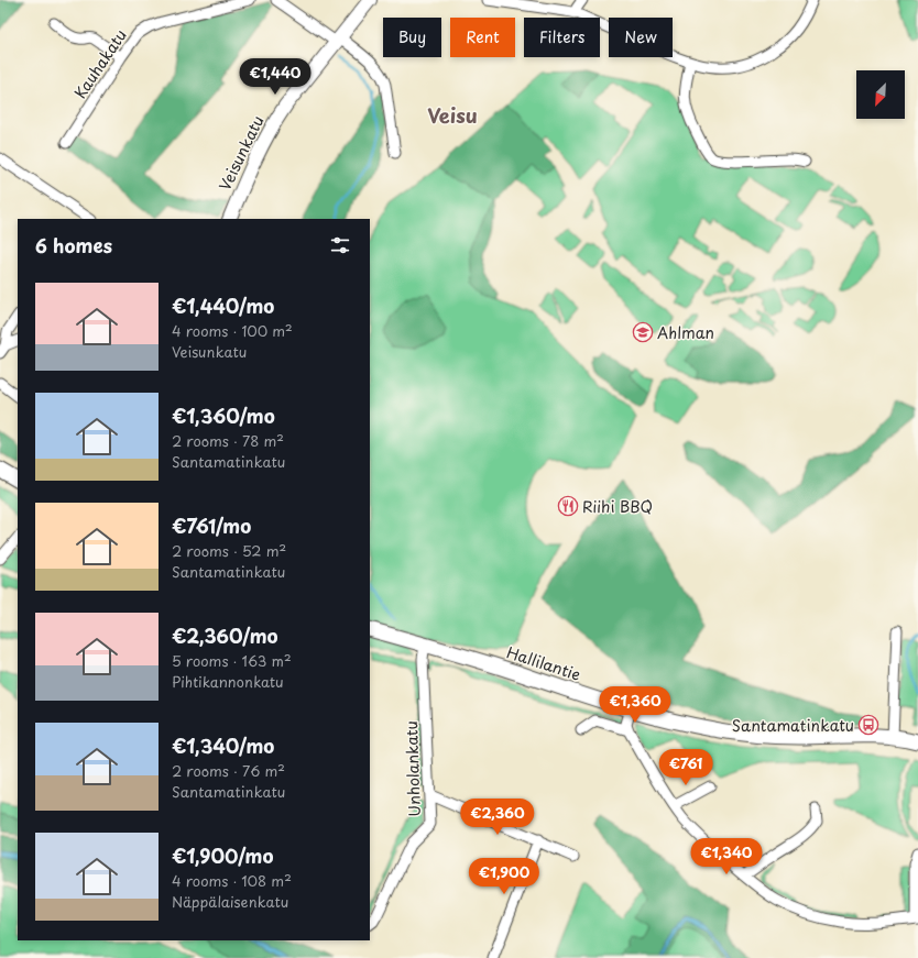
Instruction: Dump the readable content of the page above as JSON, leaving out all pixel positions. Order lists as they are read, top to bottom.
{
  "streets": {
    "main road": ["Hallilantie"],
    "street": ["Kauhakatu", "Veisunkatu", "Unholankatu"]
  },
  "crossings": [
    ["Hallilantie", "Unholankatu"]
  ],
  "districts": ["Veisu"],
  "places": {
    "school or university": ["Ahlman"],
    "restaurant": ["Riihi BBQ"],
    "bus stop": ["Santamatinkatu"]
  },
  "north": "bottom left",
  "page": {
    "chip": [
      "Buy",
      "Rent",
      "Filters",
      "New"
    ],
    "price": [
      "€1,440",
      "€1,360",
      "€761",
      "€2,360",
      "€1,340",
      "€1,900"
    ],
    "heading": "6 homes",
    "list": [
      {
        "name": "€1,440/mo",
        "note": "4 rooms · 100 m² · Veisunkatu"
      },
      {
        "name": "€1,360/mo",
        "note": "2 rooms · 78 m² · Santamatinkatu"
      },
      {
        "name": "€761/mo",
        "note": "2 rooms · 52 m² · Santamatinkatu"
      },
      {
        "name": "€2,360/mo",
        "note": "5 rooms · 163 m² · Pihtikannonkatu"
      },
      {
        "name": "€1,340/mo",
        "note": "2 rooms · 76 m² · Santamatinkatu"
      },
      {
        "name": "€1,900/mo",
        "note": "4 rooms · 108 m² · Näppälaisenkatu"
      }
    ]
  }
}
